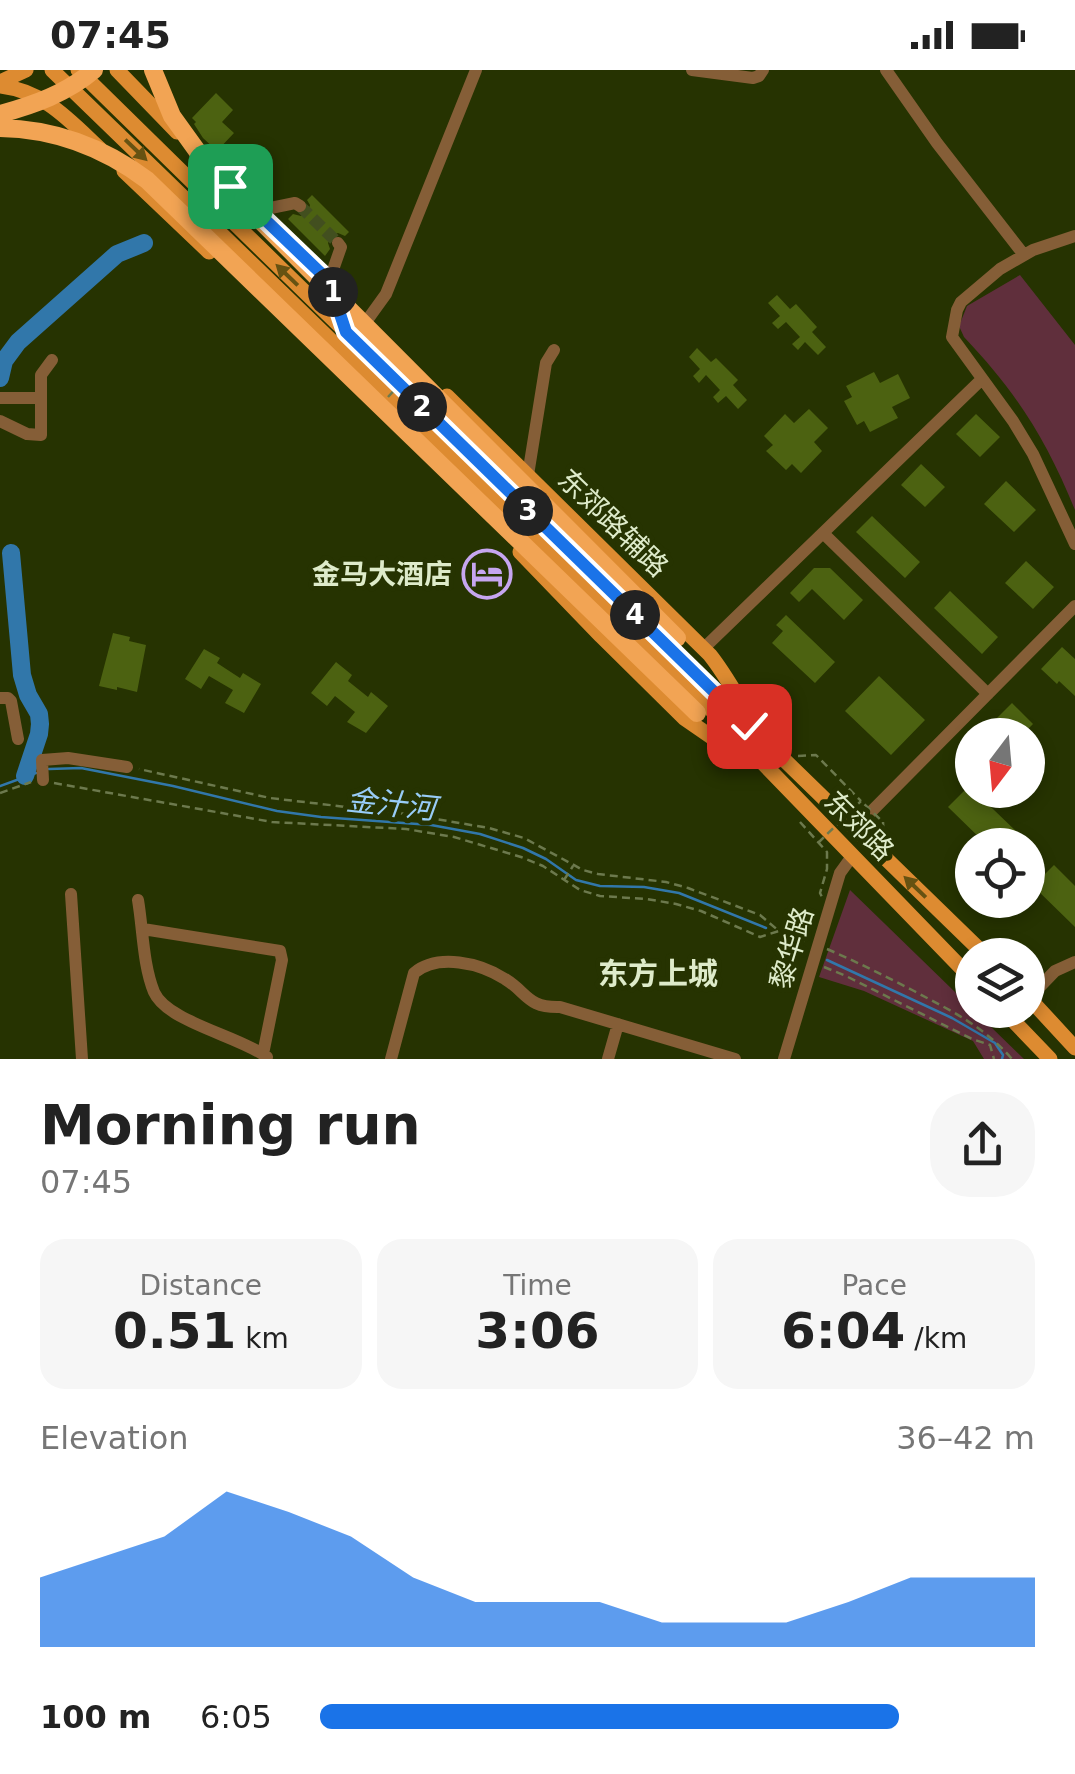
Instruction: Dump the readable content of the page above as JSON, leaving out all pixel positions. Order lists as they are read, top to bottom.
{
  "streets": {
    "main road": ["东郊路辅路", "东郊路"],
    "street": ["黎华路"]
  },
  "crossings": [
    ["东郊路辅路", "东郊路"],
    ["东郊路", "黎华路"]
  ],
  "districts": ["东方上城"],
  "water": ["金汁河"],
  "places": {
    "hotel": ["金马大酒店"]
  },
  "north": "bottom",
  "page": {
    "status": "07:45",
    "pins": [
      "1",
      "2",
      "3",
      "4"
    ],
    "heading": ["Morning run", "07:45"],
    "stats": [
      ["Distance", "0.51 km"],
      ["Time", "3:06"],
      ["Pace", "6:04 /km"]
    ],
    "chart": ["Elevation", "36–42 m"],
    "list": [
      {
        "name": "100 m",
        "note": "6:05"
      }
    ]
  }
}
